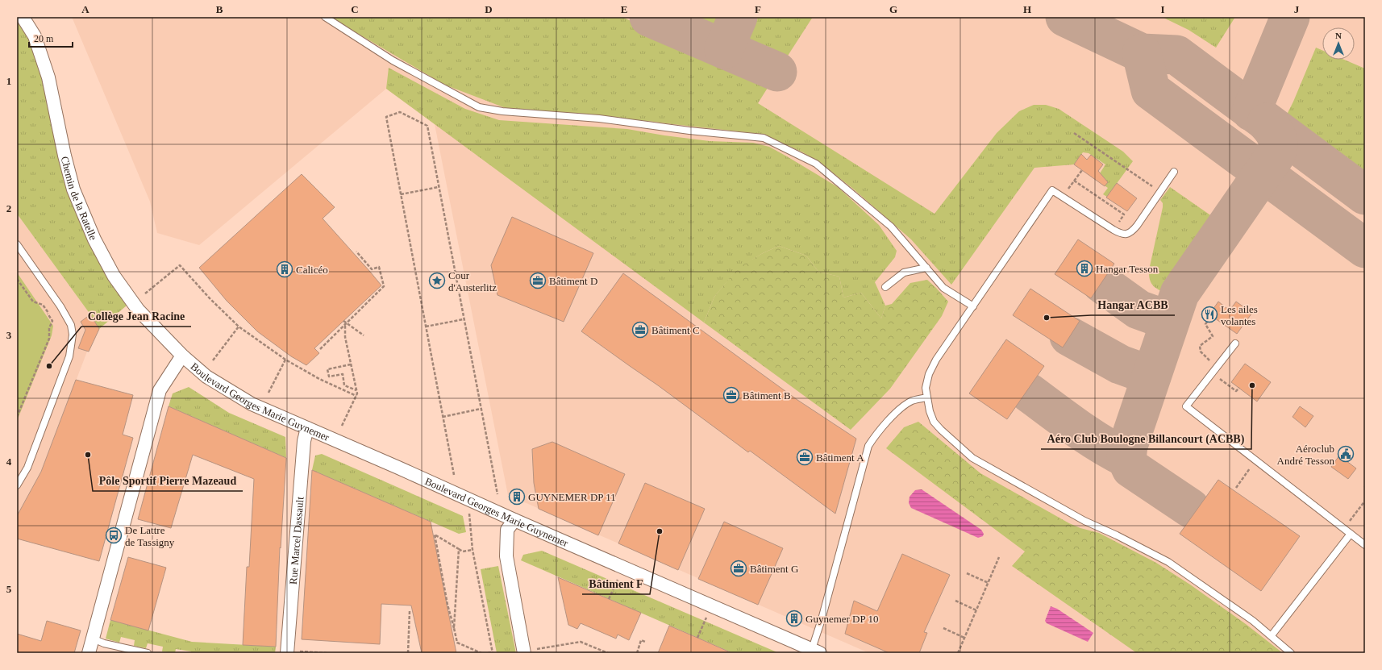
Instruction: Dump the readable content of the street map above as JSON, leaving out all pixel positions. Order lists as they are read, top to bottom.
{
  "streets": {
    "street": ["Chemin de la Ratelle", "Boulevard Georges Marie Guynemer", "Rue Marcel Dassault"]
  },
  "crossings": [
    ["Chemin de la Ratelle", "Boulevard Georges Marie Guynemer"],
    ["Boulevard Georges Marie Guynemer", "Rue Marcel Dassault"]
  ],
  "places": {
    "building": [
      "Hangar Tesson",
      "Calicéo",
      "GUYNEMER DP 11",
      "Guynemer DP 10"
    ],
    "place": ["Cour d'Austerlitz"],
    "office": [
      "Bâtiment D",
      "Bâtiment C",
      "Bâtiment B",
      "Bâtiment A",
      "Bâtiment G"
    ],
    "restaurant": ["Les ailes volantes"],
    "other": [
      "Hangar ACBB",
      "Collège Jean Racine",
      "Aéro Club Boulogne Billancourt (ACBB)",
      "Pôle Sportif Pierre Mazeaud",
      "Bâtiment F"
    ],
    "public building": ["Aéroclub André Tesson"],
    "bus stop": ["De Lattre de Tassigny"]
  },
  "scale_bar": "20 m",
  "north": "top",
  "grid": {
    "columns": [
      "A",
      "B",
      "C",
      "D",
      "E",
      "F",
      "G",
      "H",
      "I",
      "J"
    ],
    "rows": [
      "1",
      "2",
      "3",
      "4",
      "5"
    ]
  }
}
